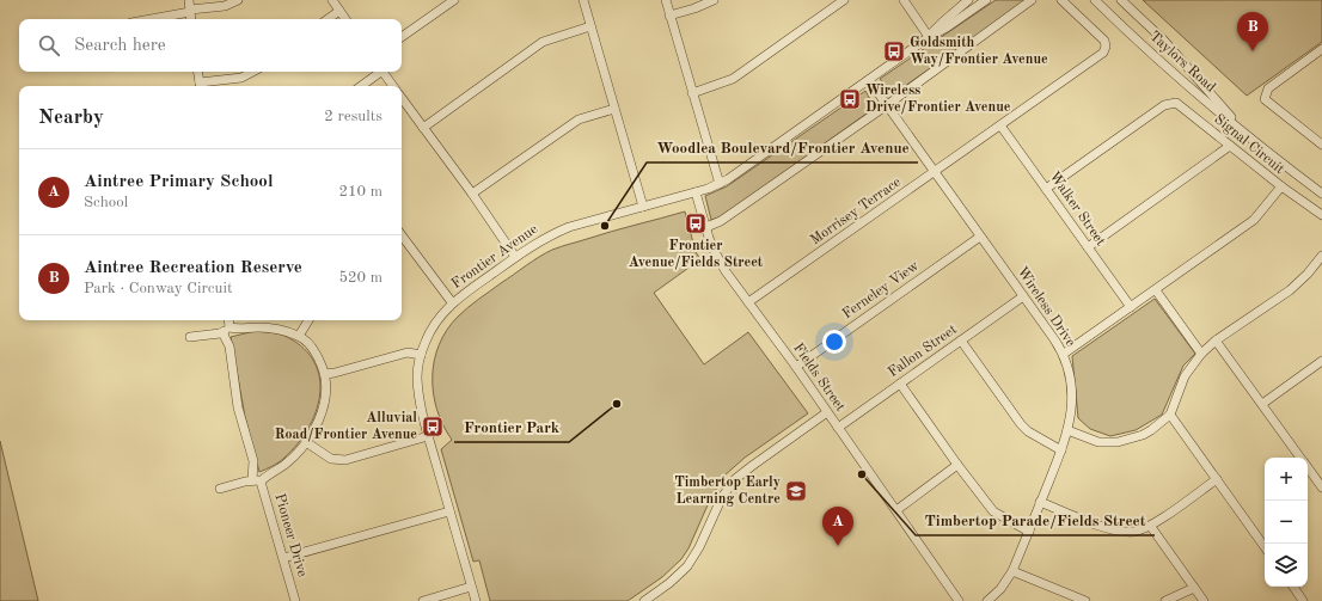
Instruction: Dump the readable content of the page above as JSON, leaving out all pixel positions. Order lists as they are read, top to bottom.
{
  "streets": {
    "street": [
      "Taylors Road",
      "Signal Circuit",
      "Walker Street",
      "Morrisey Terrace",
      "Frontier Avenue",
      "Ferneley View",
      "Wireless Drive",
      "Fallon Street",
      "Fields Street",
      "Pioneer Drive"
    ]
  },
  "crossings": [
    ["Signal Circuit", "Walker Street"],
    ["Signal Circuit", "Wireless Drive"],
    ["Walker Street", "Morrisey Terrace"],
    ["Morrisey Terrace", "Wireless Drive"],
    ["Morrisey Terrace", "Fields Street"],
    ["Frontier Avenue", "Wireless Drive"],
    ["Frontier Avenue", "Fields Street"],
    ["Ferneley View", "Wireless Drive"],
    ["Ferneley View", "Fields Street"],
    ["Wireless Drive", "Fallon Street"],
    ["Fallon Street", "Fields Street"]
  ],
  "places": {
    "bus stop": [
      "Goldsmith Way/Frontier Avenue",
      "Wireless Drive/Frontier Avenue",
      "Frontier Avenue/Fields Street",
      "Alluvial Road/Frontier Avenue"
    ],
    "other": ["Woodlea Boulevard/Frontier Avenue", "Frontier Park", "Timbertop Parade/Fields Street"],
    "school or university": ["Timbertop Early Learning Centre"]
  },
  "page": {
    "pins": ["B", "A"],
    "search": "Search here",
    "heading": ["Nearby", "2 results"],
    "list": [
      {
        "mark": "A",
        "name": "Aintree Primary School",
        "note": "School",
        "value": "210 m"
      },
      {
        "mark": "B",
        "name": "Aintree Recreation Reserve",
        "note": "Park · Conway Circuit",
        "value": "520 m"
      }
    ],
    "map_buttons": ["+", "−"]
  }
}
